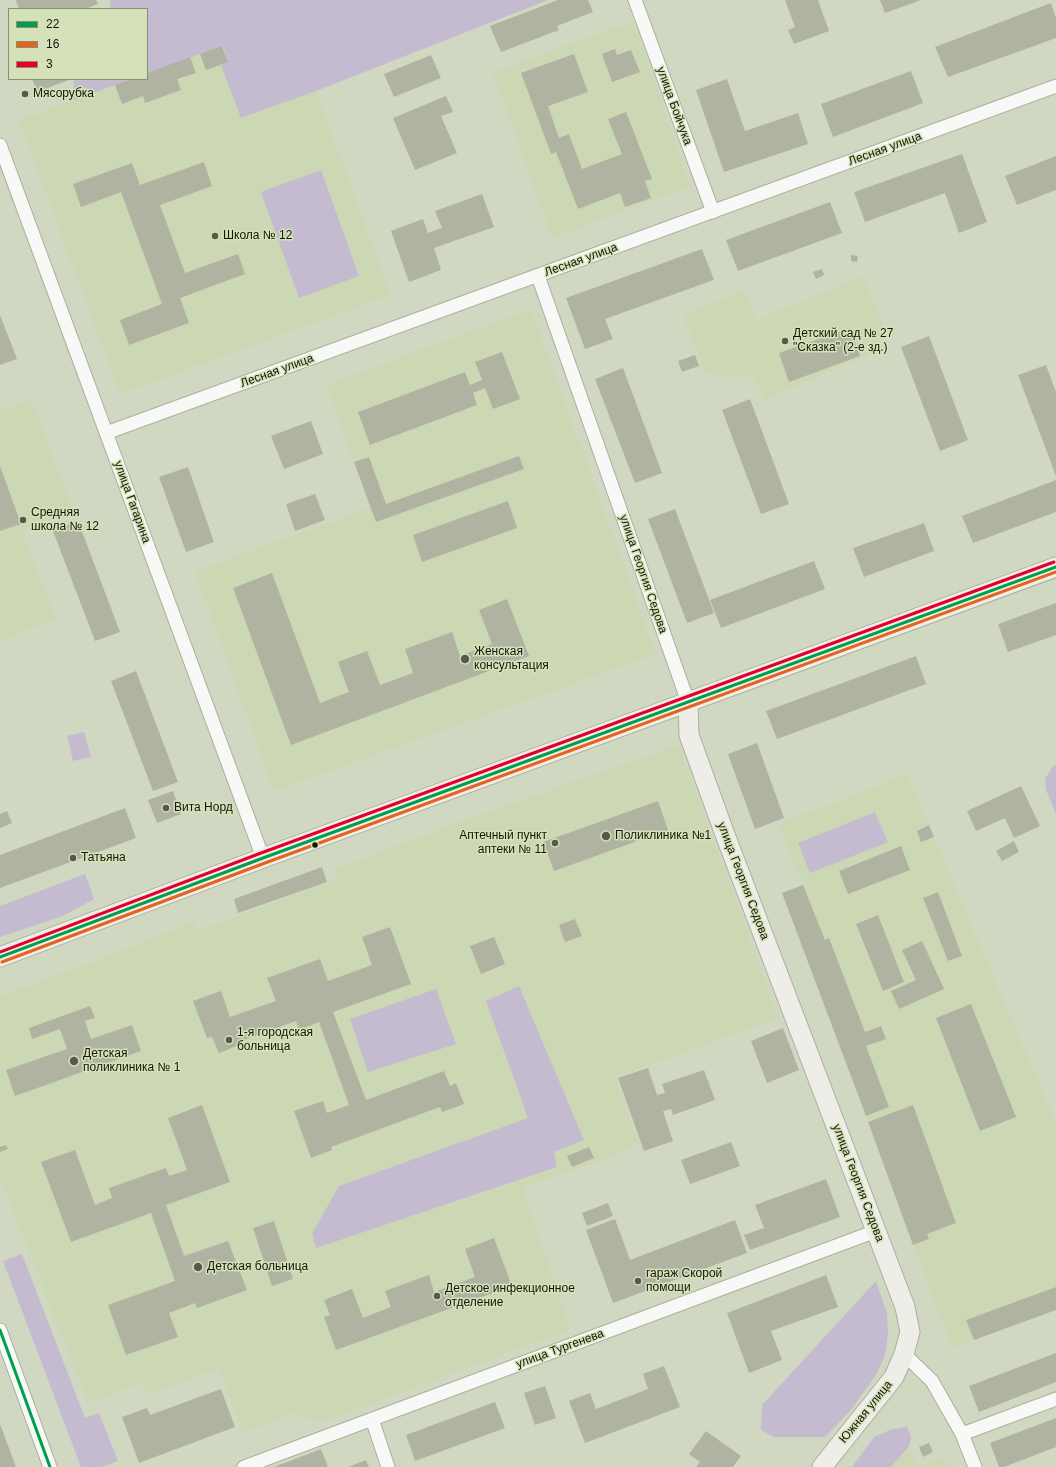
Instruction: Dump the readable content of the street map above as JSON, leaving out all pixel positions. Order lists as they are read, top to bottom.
{
  "streets": {
    "main road": ["улица Георгия Седова", "Южная улица"],
    "street": [
      "улица Бойчука",
      "Лесная улица",
      "улица Гагарина",
      "улица Тургенева"
    ]
  },
  "crossings": [
    ["улица Бойчука", "Лесная улица"],
    ["Лесная улица", "улица Гагарина"],
    ["Лесная улица", "улица Георгия Седова"],
    ["улица Георгия Седова", "улица Тургенева"],
    ["улица Георгия Седова", "Южная улица"]
  ],
  "places": [
    "Мясорубка",
    "Школа № 12",
    "Детский сад № 27 \"Сказка\" (2-е зд.)",
    "Средняя школа № 12",
    "Женская консультация",
    "Вита Норд",
    "Поликлиника №1",
    "Аптечный пункт аптеки № 11",
    "Татьяна",
    "1-я городская больница",
    "Детская поликлиника № 1",
    "Детская больница",
    "гараж Скорой помощи",
    "Детское инфекционное отделение"
  ],
  "lines": ["transit line 3", "transit line 22", "transit line 16"],
  "legend": ["22", "16", "3"]
}
